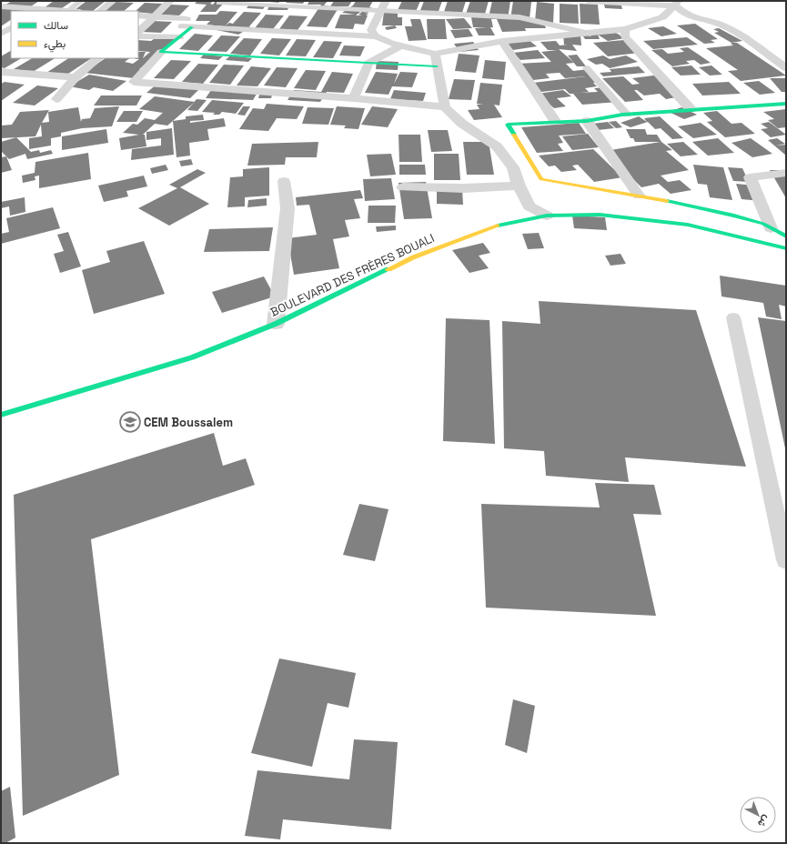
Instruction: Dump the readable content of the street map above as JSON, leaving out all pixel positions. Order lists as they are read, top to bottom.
{
  "streets": {
    "street": ["BOULEVARD DES FRÈRES BOUALI"]
  },
  "places": {
    "school or university": ["CEM Boussalem"]
  },
  "legend": ["سالك", "بطيء"],
  "north": "bottom right"
}
